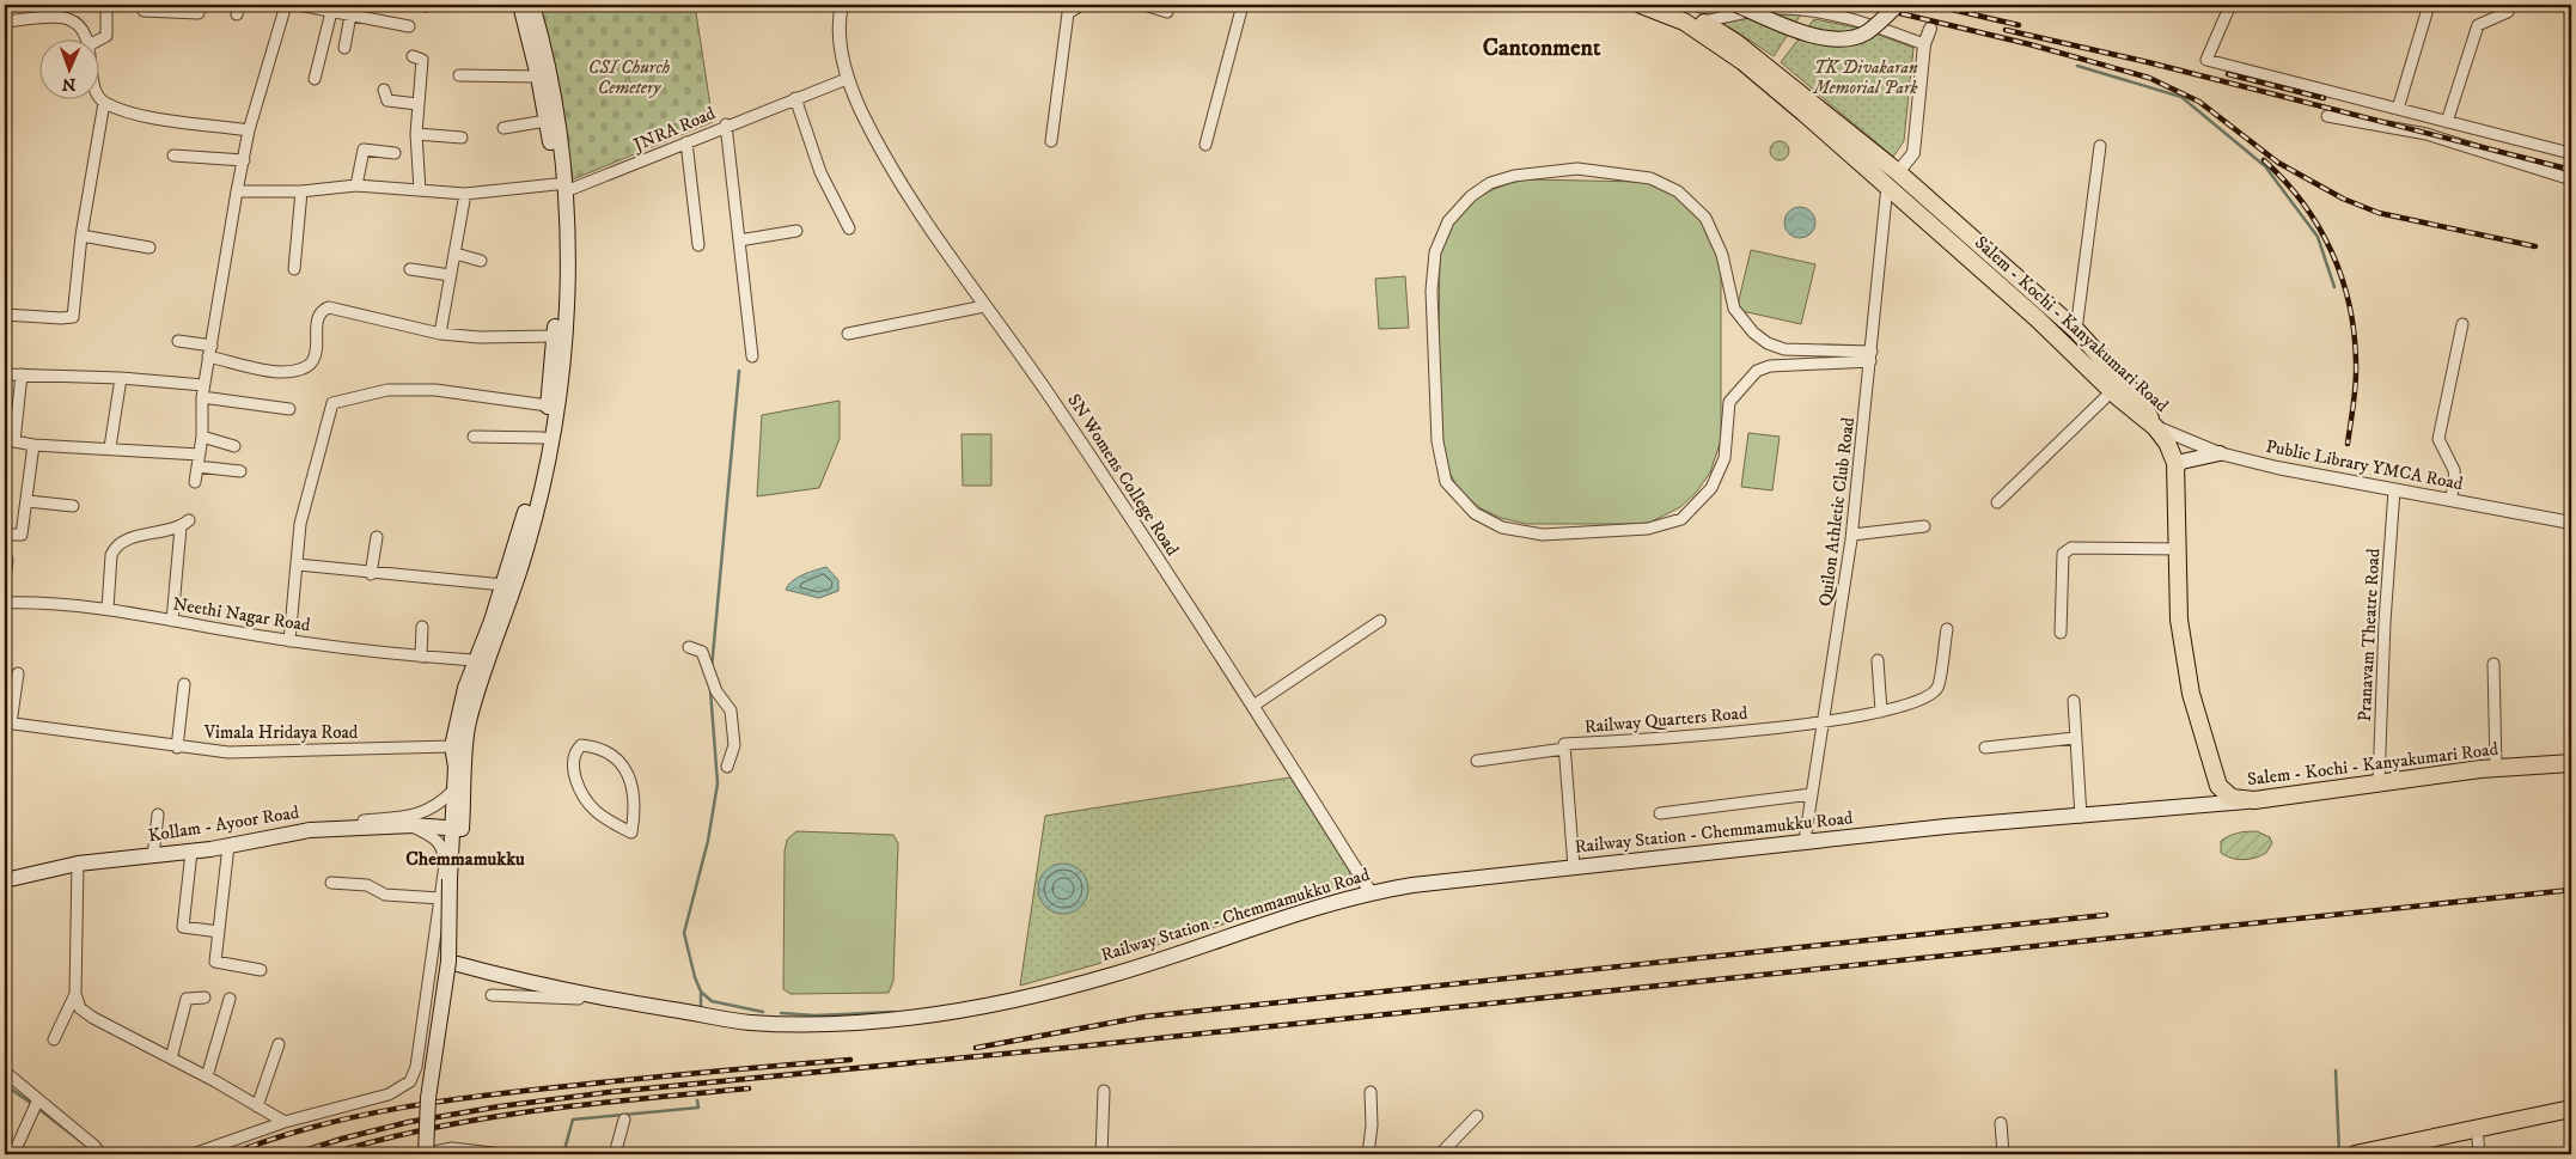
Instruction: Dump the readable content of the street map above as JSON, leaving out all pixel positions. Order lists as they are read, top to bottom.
{
  "streets": {
    "main road": ["Salem - Kochi - Kanyakumari Road", "Kollam - Ayoor Road", "Railway Station - Chemmamukku Road"],
    "street": [
      "JNRA Road",
      "Public Library YMCA Road",
      "SN Womens College Road",
      "Quilon Athletic Club Road",
      "Neethi Nagar Road",
      "Pranavam Theatre Road",
      "Railway Quarters Road",
      "Vimala Hridaya Road"
    ]
  },
  "crossings": [
    ["JNRA Road", "SN Womens College Road"],
    ["Salem - Kochi - Kanyakumari Road", "Public Library YMCA Road"],
    ["Salem - Kochi - Kanyakumari Road", "Quilon Athletic Club Road"],
    ["Salem - Kochi - Kanyakumari Road", "Pranavam Theatre Road"],
    ["Salem - Kochi - Kanyakumari Road", "Railway Station - Chemmamukku Road"],
    ["Public Library YMCA Road", "Pranavam Theatre Road"],
    ["SN Womens College Road", "Railway Station - Chemmamukku Road"],
    ["Quilon Athletic Club Road", "Railway Quarters Road"],
    ["Quilon Athletic Club Road", "Railway Station - Chemmamukku Road"],
    ["Railway Quarters Road", "Railway Station - Chemmamukku Road"]
  ],
  "districts": ["Cantonment", "Chemmamukku"],
  "parks": ["CSI Church Cemetery", "TK Divakaran Memorial Park"],
  "north": "bottom"
}
